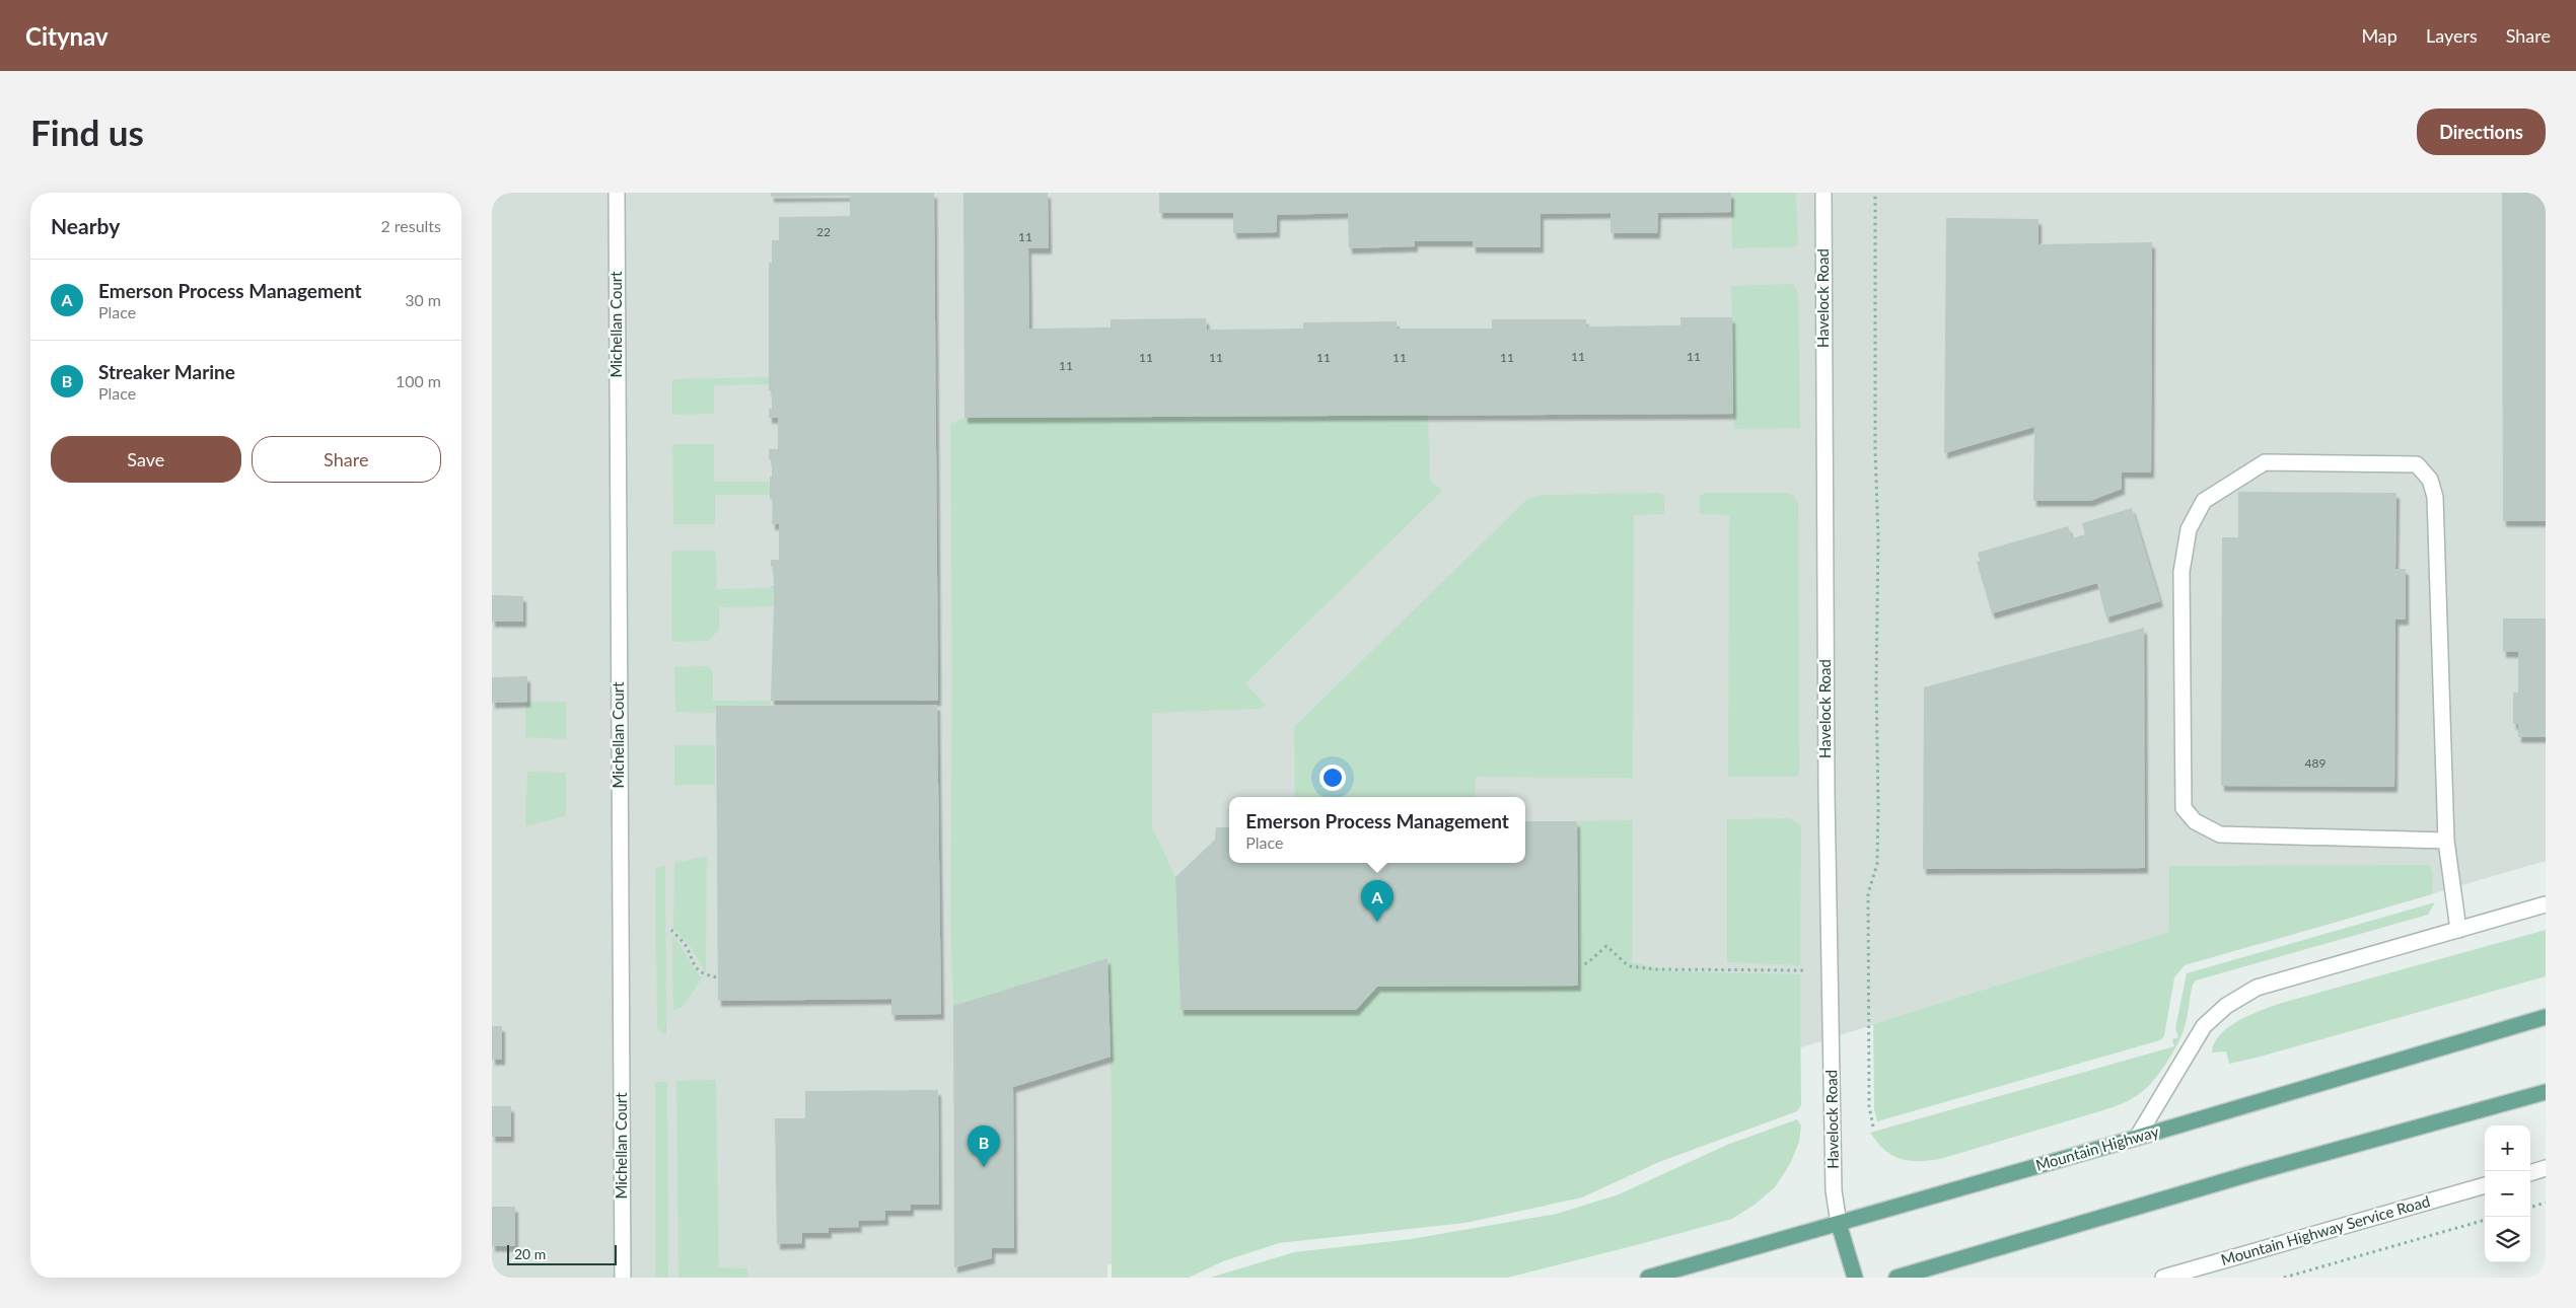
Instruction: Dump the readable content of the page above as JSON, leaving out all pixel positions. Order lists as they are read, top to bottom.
{
  "streets": {
    "main road": ["Mountain Highway"],
    "street": ["Havelock Road", "Michellan Court", "Mountain Highway Service Road"]
  },
  "crossings": [
    ["Havelock Road", "Mountain Highway"]
  ],
  "house_numbers": [
    "22",
    "11",
    "11",
    "11",
    "11",
    "11",
    "11",
    "11",
    "11",
    "11",
    "489"
  ],
  "scale_bar": "20 m",
  "page": {
    "header": "Citynav",
    "nav": ["Map", "Layers", "Share"],
    "buttons": [
      "Directions",
      ["Save", "Share"]
    ],
    "title": "Find us",
    "heading": ["Nearby", "2 results"],
    "list": [
      {
        "mark": "A",
        "name": "Emerson Process Management",
        "note": "Place",
        "value": "30 m"
      },
      {
        "mark": "B",
        "name": "Streaker Marine",
        "note": "Place",
        "value": "100 m"
      }
    ],
    "popup": ["Emerson Process Management", "Place"],
    "pins": ["A", "B"],
    "map_buttons": ["+", "−"],
    "scale": "20 m"
  }
}
